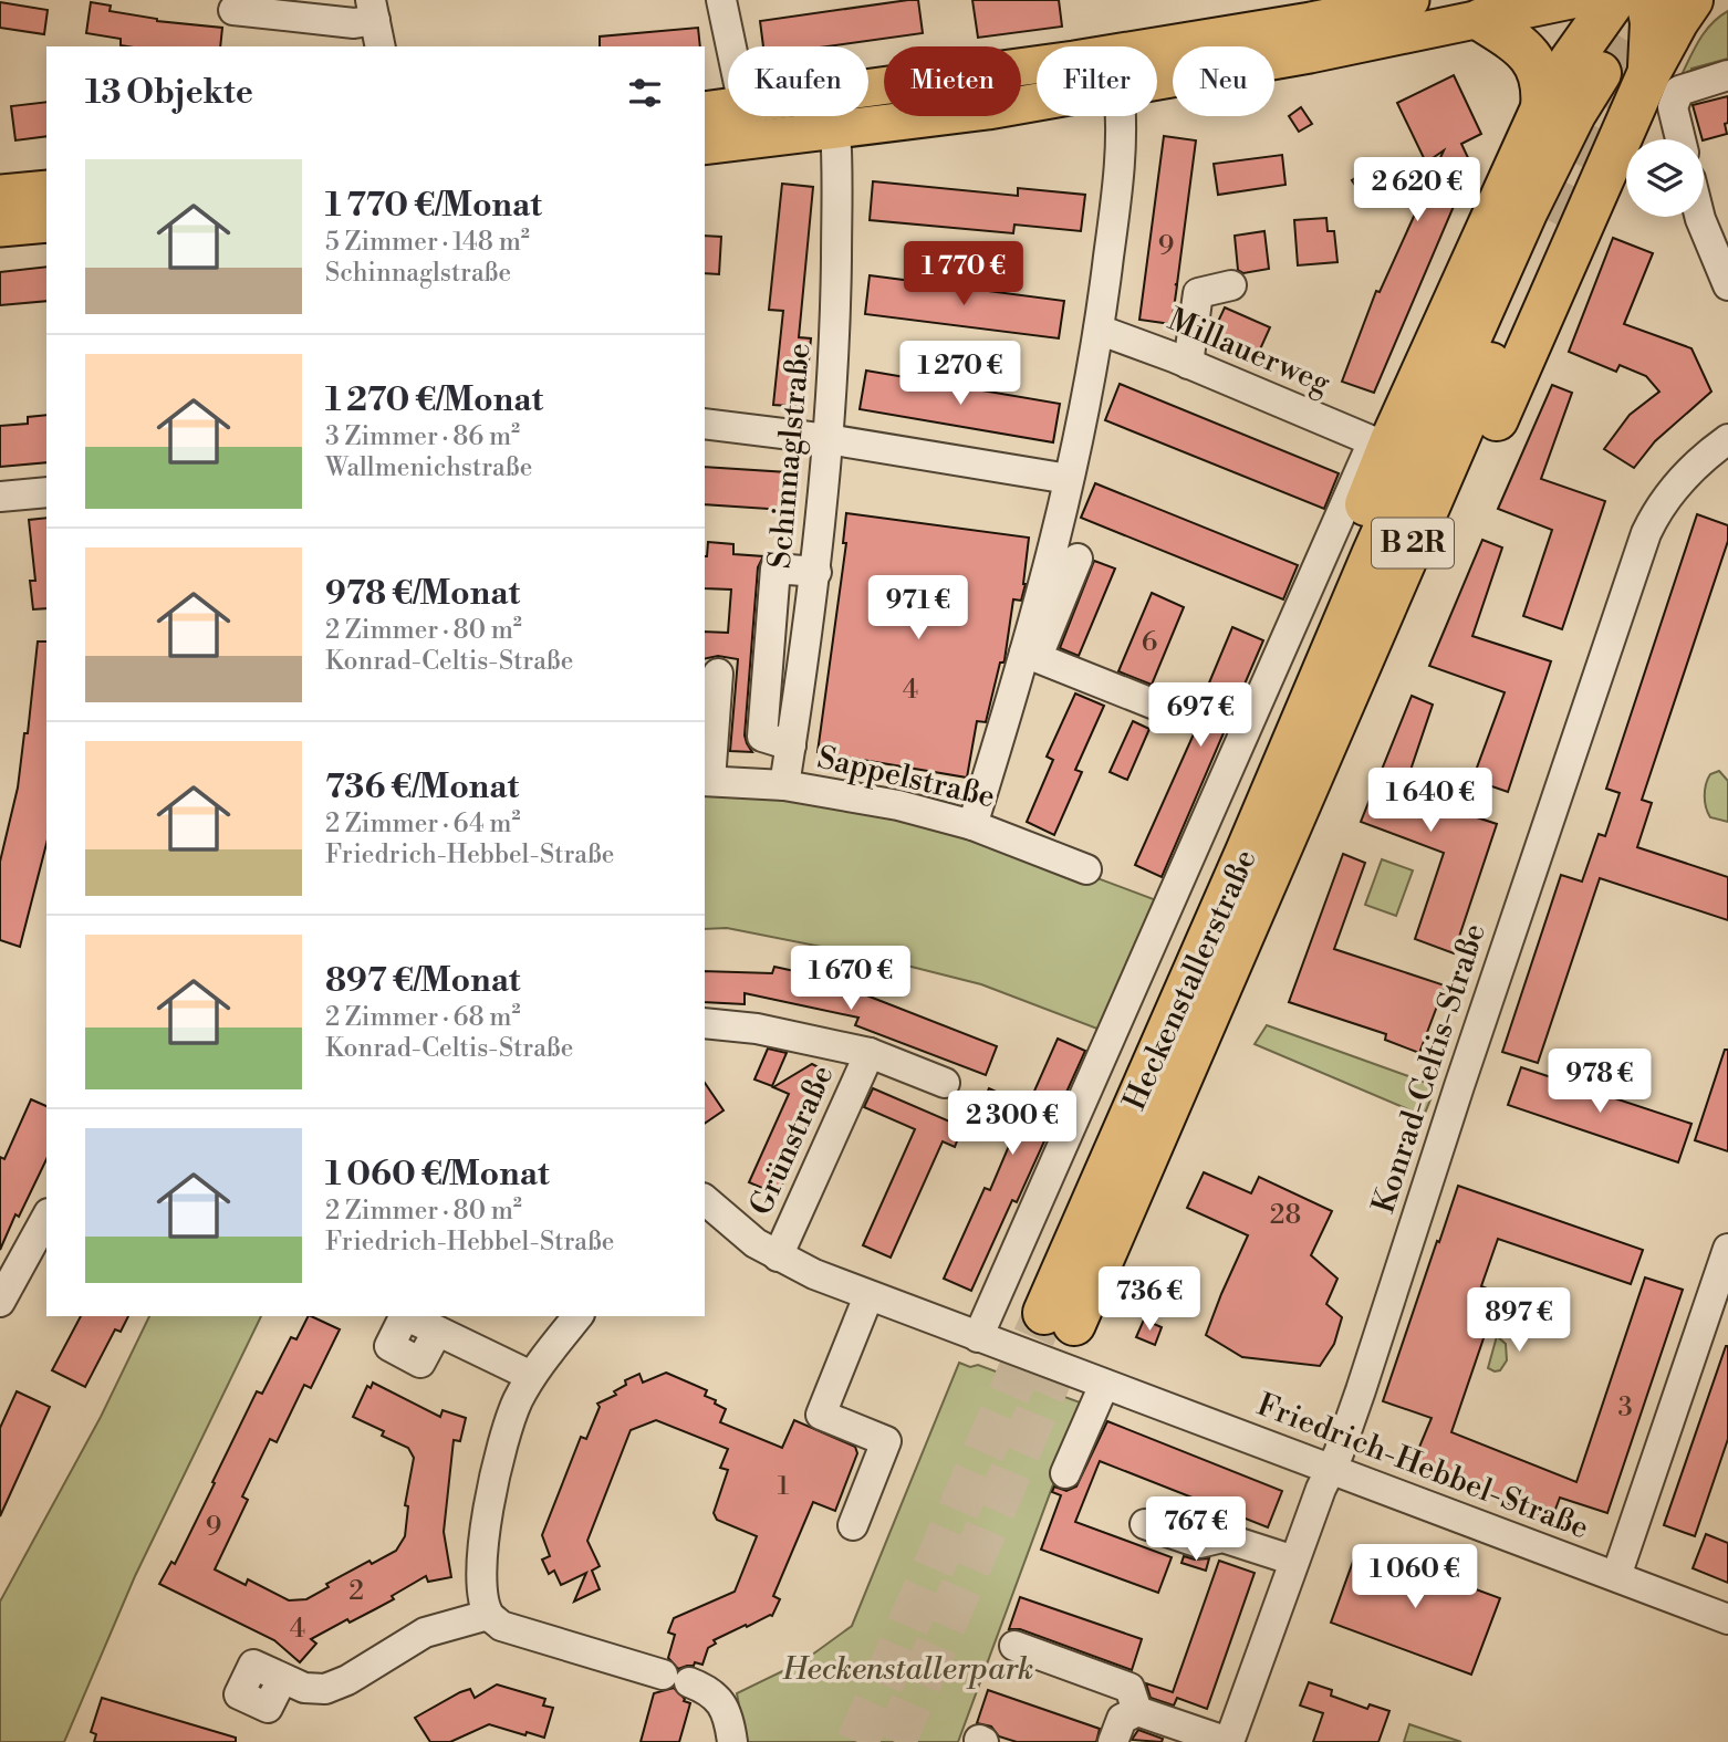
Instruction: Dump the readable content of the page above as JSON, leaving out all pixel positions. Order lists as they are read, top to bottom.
{
  "streets": {
    "highway": ["B 2R", "Heckenstallerstraße"],
    "street": [
      "Millauerweg",
      "Schinnaglstraße",
      "Sappelstraße",
      "Konrad-Celtis-Straße",
      "Grünstraße",
      "Friedrich-Hebbel-Straße"
    ]
  },
  "crossings": [
    ["Millauerweg", "Heckenstallerstraße"],
    ["Schinnaglstraße", "Sappelstraße"],
    ["B 2R", "Heckenstallerstraße"],
    ["Heckenstallerstraße", "Friedrich-Hebbel-Straße"],
    ["Konrad-Celtis-Straße", "Friedrich-Hebbel-Straße"],
    ["Grünstraße", "Friedrich-Hebbel-Straße"]
  ],
  "parks": ["Heckenstallerpark"],
  "house_numbers": [
    "9",
    "6",
    "4",
    "28",
    "3",
    "1",
    "9",
    "2",
    "4"
  ],
  "page": {
    "chip": [
      "Kaufen",
      "Mieten",
      "Filter",
      "Neu"
    ],
    "heading": "13 Objekte",
    "list": [
      {
        "name": "1 770 €/Monat",
        "note": "5 Zimmer · 148 m² · Schinnaglstraße"
      },
      {
        "name": "1 270 €/Monat",
        "note": "3 Zimmer · 86 m² · Wallmenichstraße"
      },
      {
        "name": "978 €/Monat",
        "note": "2 Zimmer · 80 m² · Konrad-Celtis-Straße"
      },
      {
        "name": "736 €/Monat",
        "note": "2 Zimmer · 64 m² · Friedrich-Hebbel-Straße"
      },
      {
        "name": "897 €/Monat",
        "note": "2 Zimmer · 68 m² · Konrad-Celtis-Straße"
      },
      {
        "name": "1 060 €/Monat",
        "note": "2 Zimmer · 80 m² · Friedrich-Hebbel-Straße"
      }
    ],
    "price": [
      "2 620 €",
      "1 770 €",
      "1 270 €",
      "971 €",
      "697 €",
      "1 640 €",
      "1 670 €",
      "978 €",
      "2 300 €",
      "736 €",
      "897 €",
      "767 €",
      "1 060 €"
    ]
  }
}
